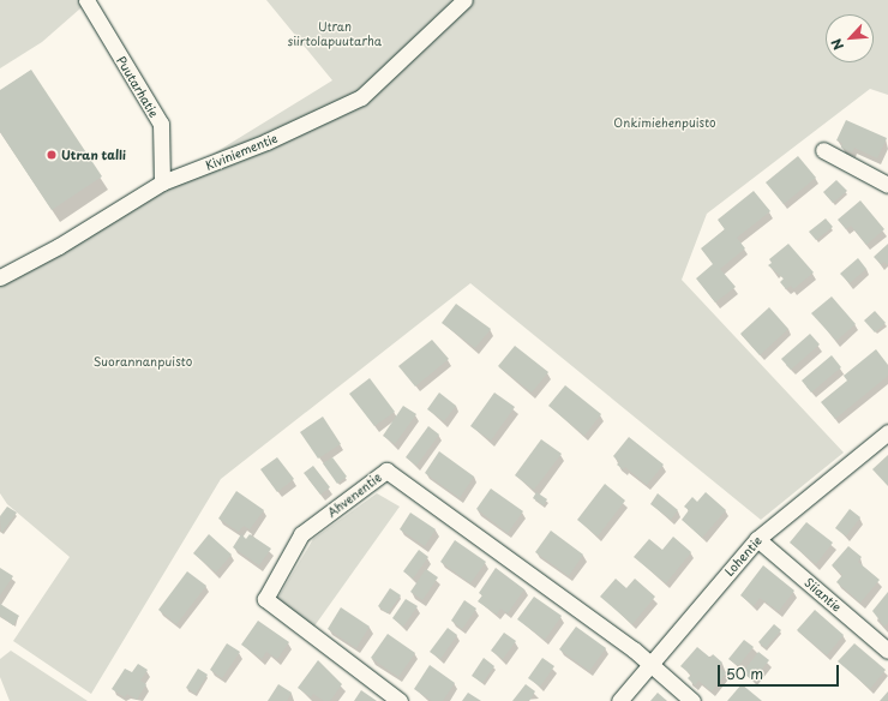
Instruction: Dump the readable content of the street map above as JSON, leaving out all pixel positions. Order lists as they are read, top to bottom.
{
  "streets": {
    "street": [
      "Puutarhatie",
      "Kiviniementie",
      "Ahvenentie",
      "Lohentie",
      "Siiantie"
    ]
  },
  "crossings": [
    ["Puutarhatie", "Kiviniementie"],
    ["Ahvenentie", "Lohentie"],
    ["Lohentie", "Siiantie"]
  ],
  "parks": ["Utran siirtolapuutarha", "Onkimiehenpuisto", "Suorannanpuisto"],
  "places": ["Utran talli"],
  "scale_bar": "50 m",
  "north": "bottom left"
}
